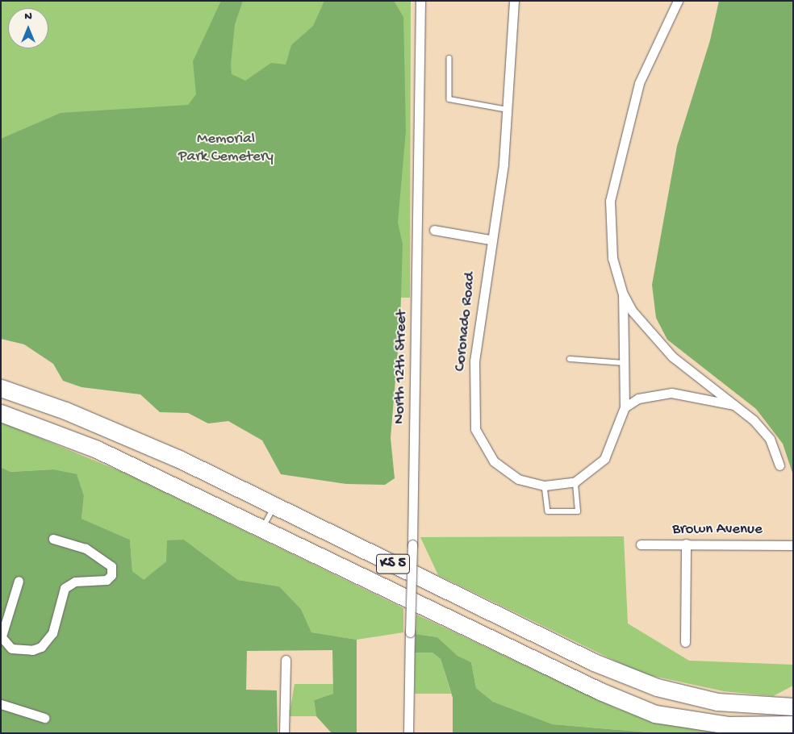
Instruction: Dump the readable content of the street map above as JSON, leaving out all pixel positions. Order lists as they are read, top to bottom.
{
  "streets": {
    "highway": ["KS 5"],
    "street": ["Coronado Road", "North 12th Street", "Brown Avenue"]
  },
  "parks": ["Memorial Park Cemetery"],
  "north": "top"
}
